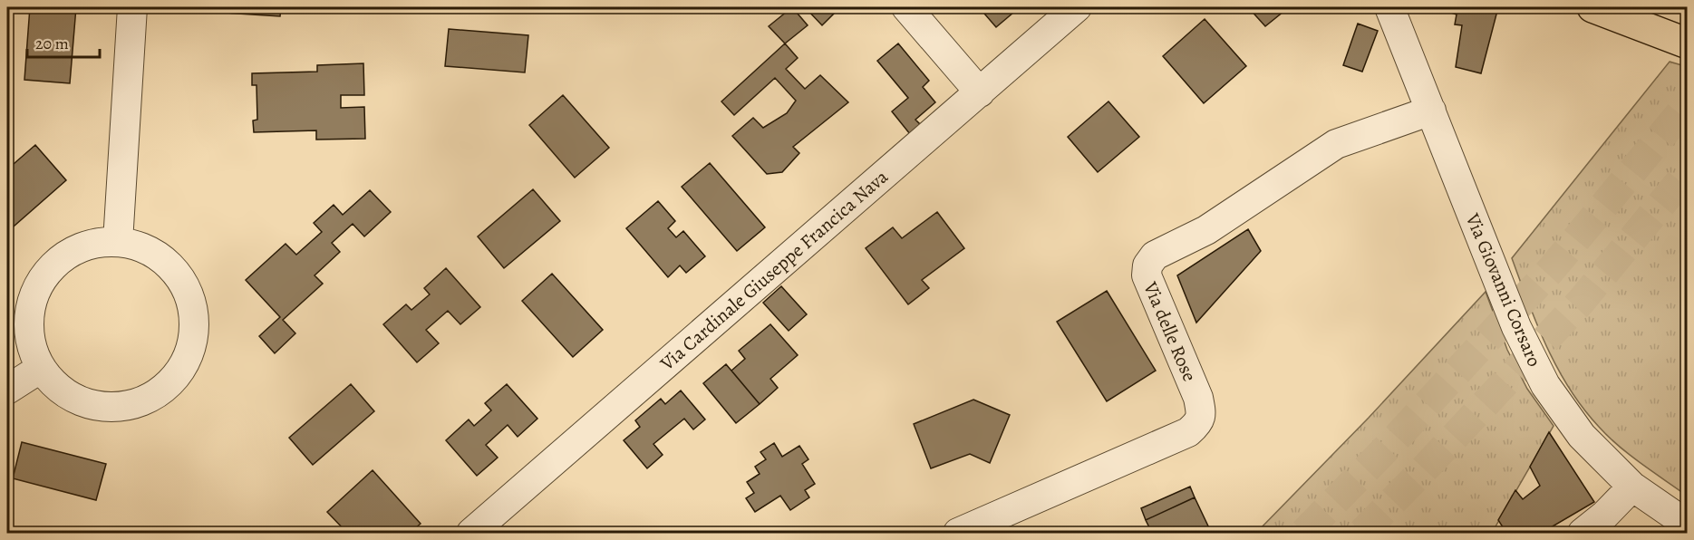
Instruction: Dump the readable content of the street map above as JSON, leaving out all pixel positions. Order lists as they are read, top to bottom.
{
  "streets": {
    "street": ["Via Cardinale Giuseppe Francica Nava", "Via Giovanni Corsaro", "Via delle Rose"]
  },
  "crossings": [
    ["Via Giovanni Corsaro", "Via delle Rose"]
  ],
  "scale_bar": "20 m"
}
